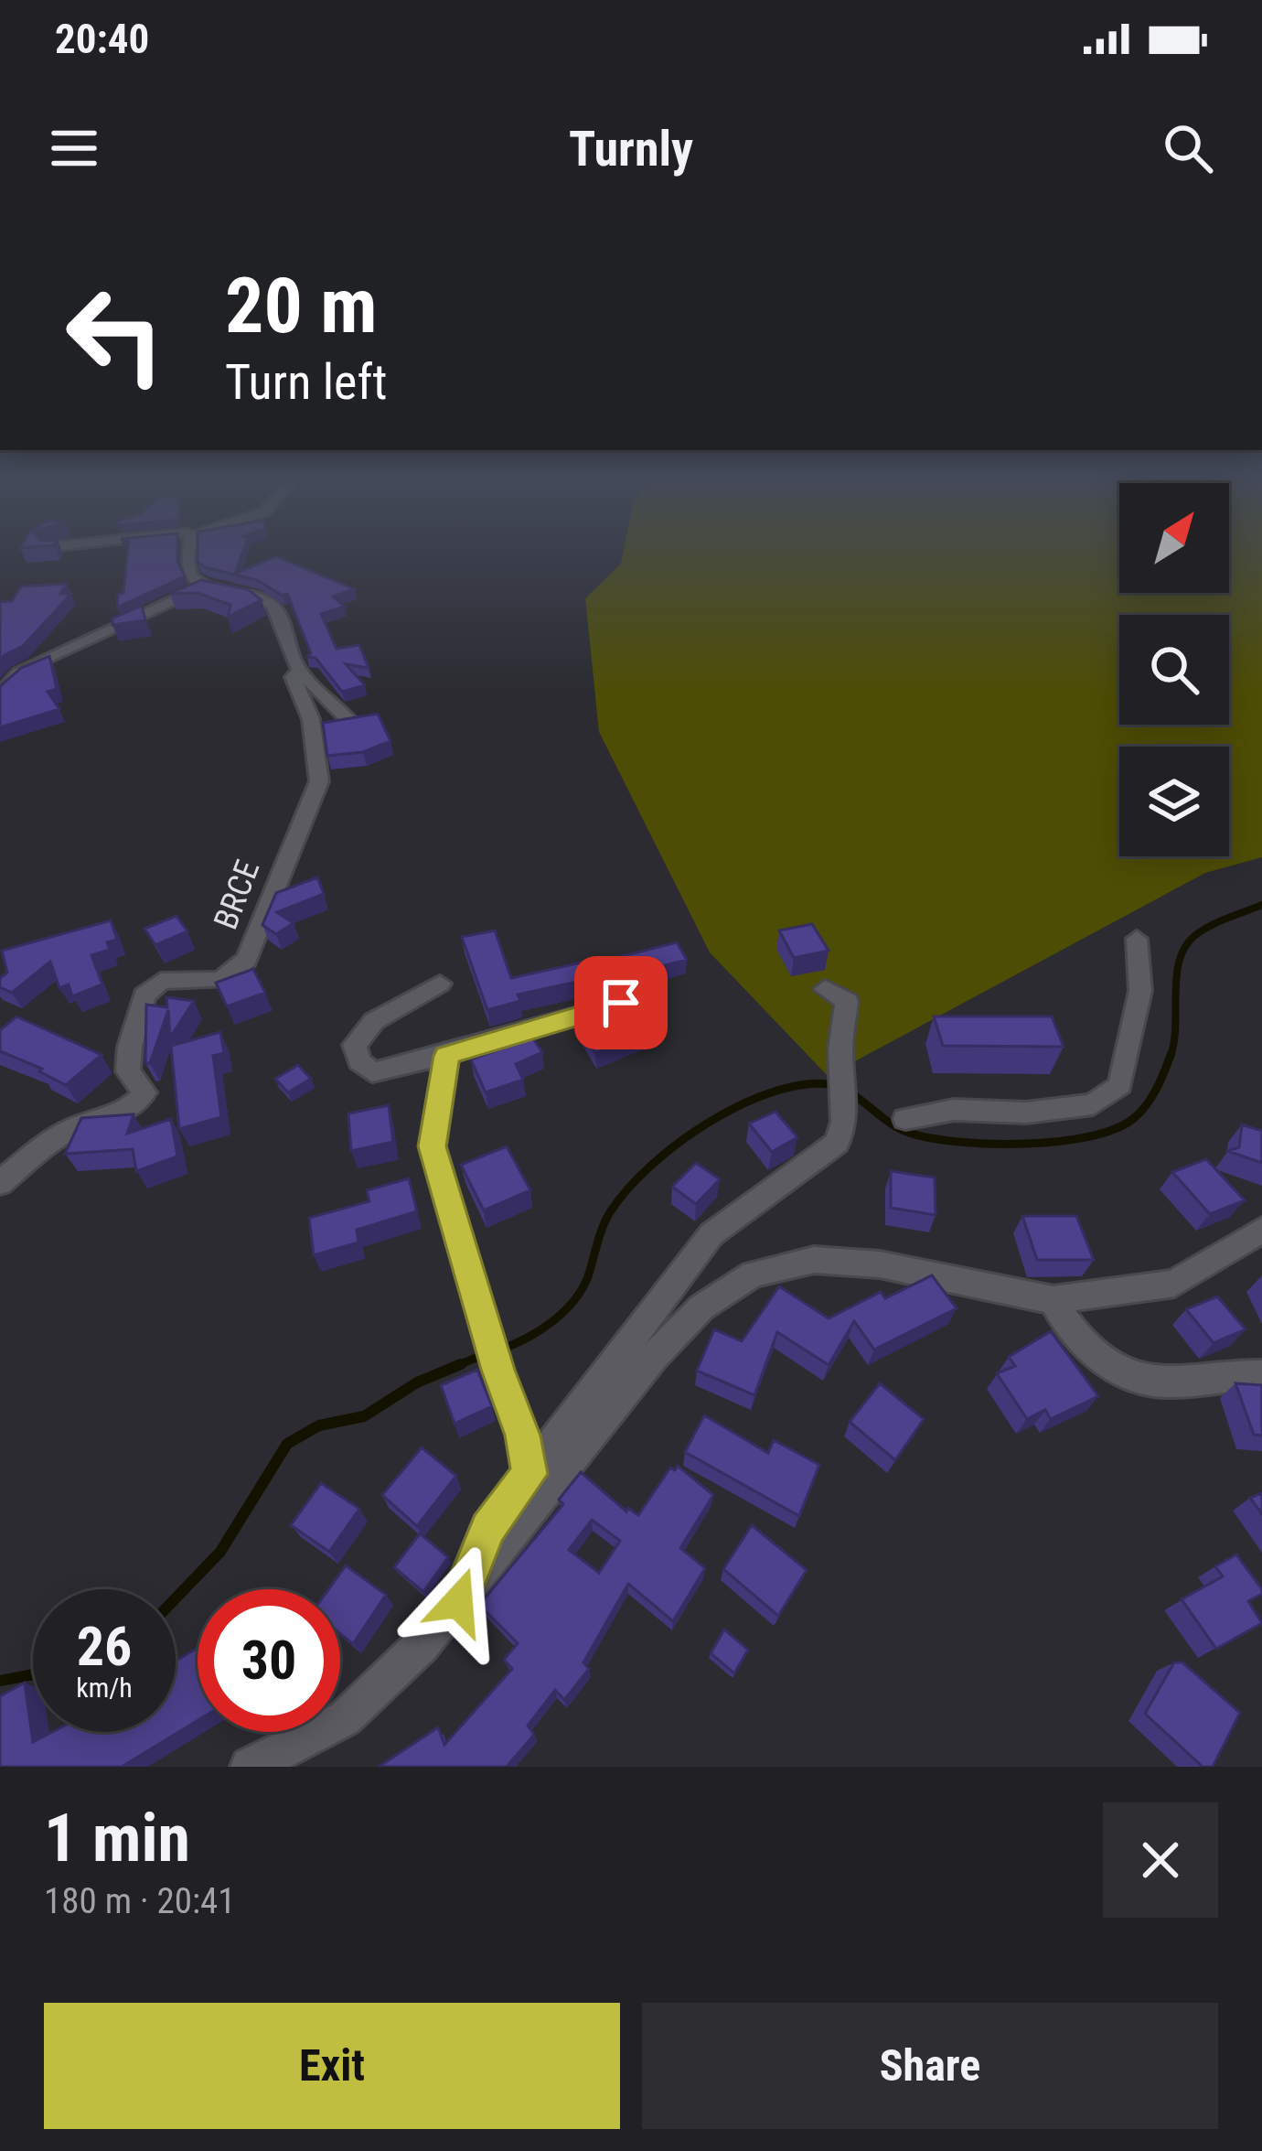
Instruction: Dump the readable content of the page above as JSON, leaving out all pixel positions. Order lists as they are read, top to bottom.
{
  "streets": {
    "street": ["BRCE"]
  },
  "north": "top right",
  "page": {
    "status": "20:40",
    "header": "Turnly",
    "turn": ["20 m", "Turn left"],
    "speed": "26 km/h",
    "limit": "30",
    "heading": ["1 min", "180 m · 20:41"],
    "buttons": ["Exit", "Share"]
  }
}
